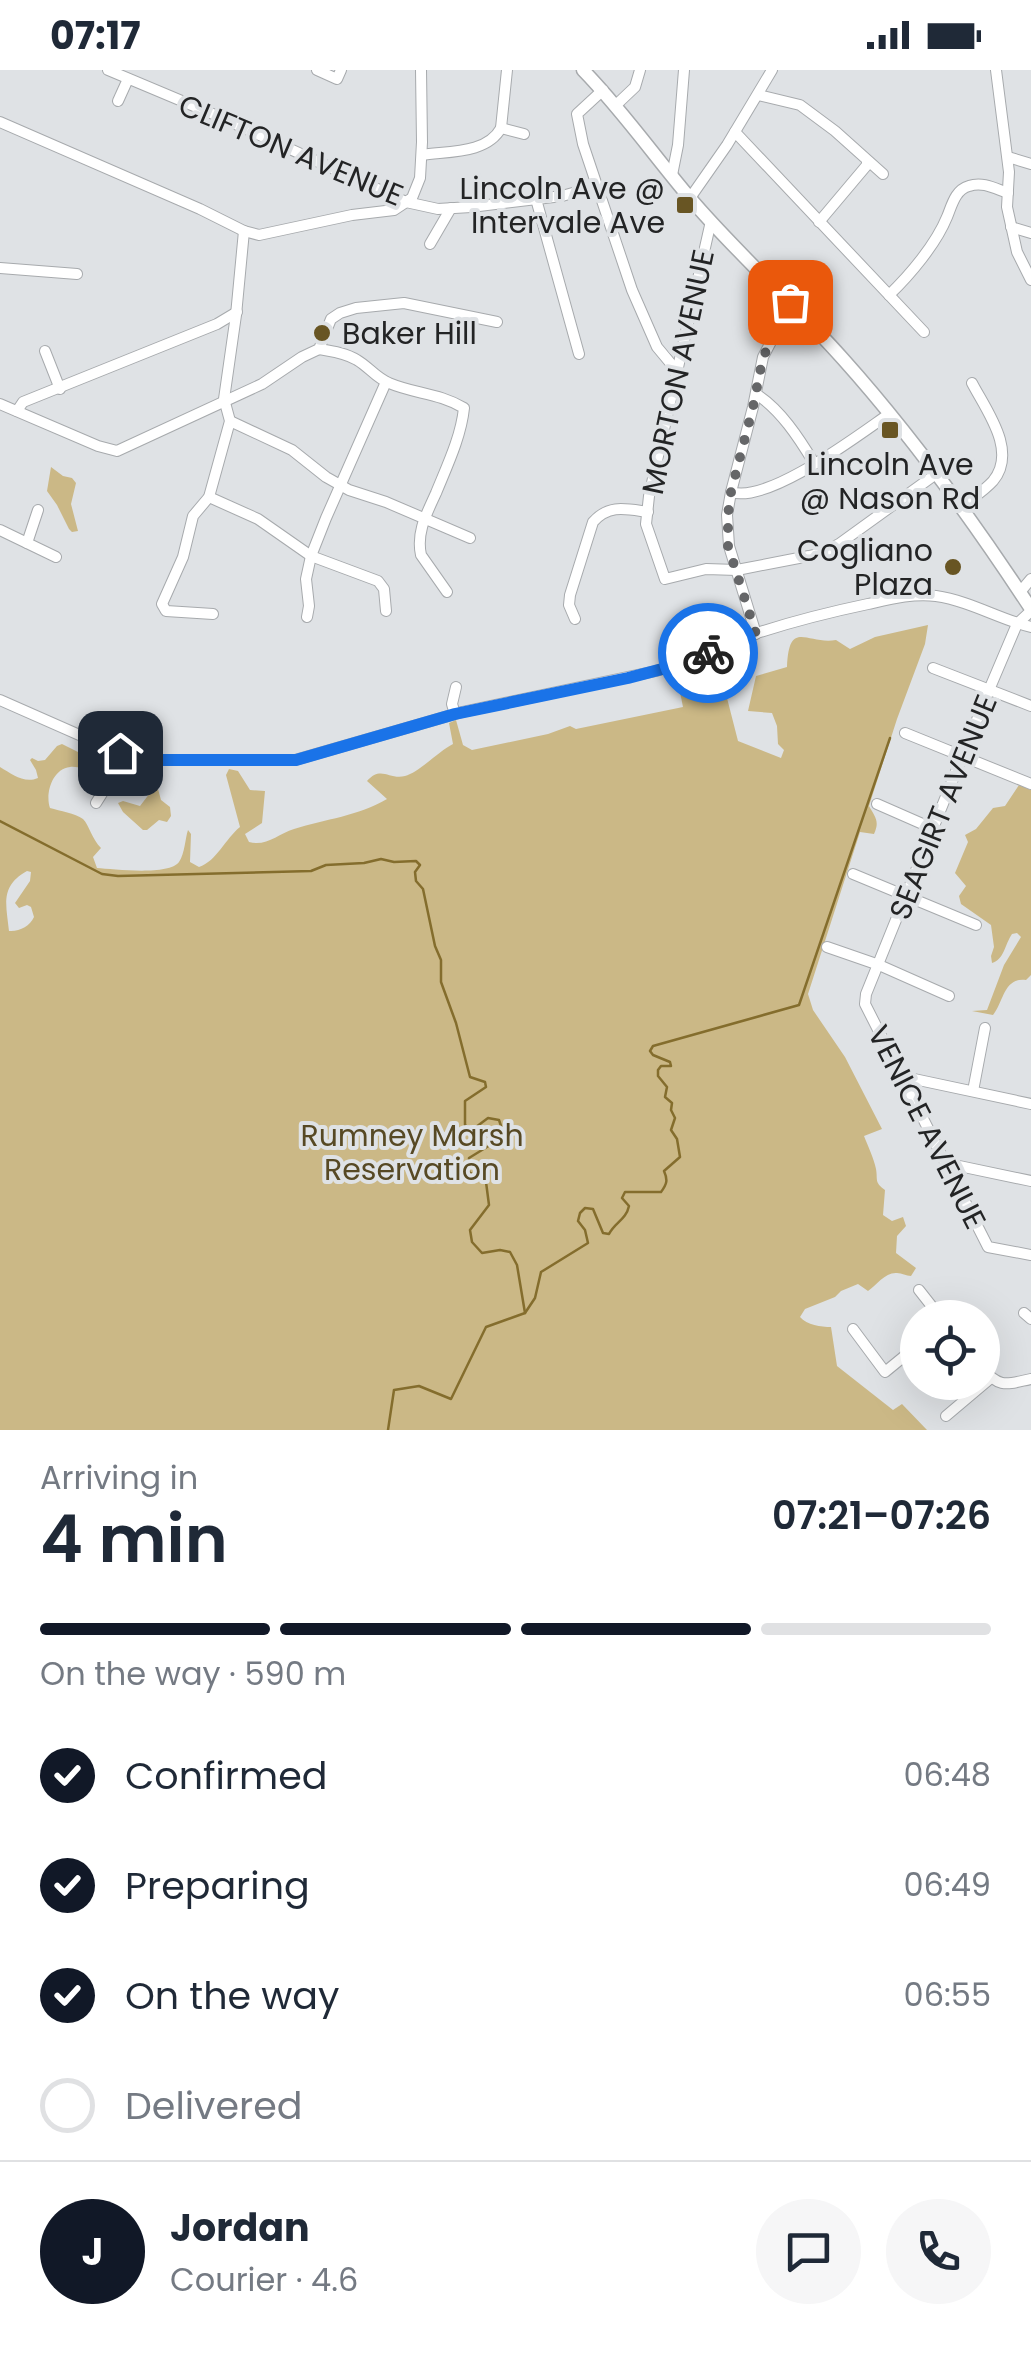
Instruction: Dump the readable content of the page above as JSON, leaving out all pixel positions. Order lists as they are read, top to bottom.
{
  "streets": {
    "street": [
      "CLIFTON AVENUE",
      "MORTON AVENUE",
      "SEAGIRT AVENUE",
      "VENICE AVENUE"
    ]
  },
  "crossings": [
    ["SEAGIRT AVENUE", "VENICE AVENUE"]
  ],
  "parks": ["Rumney Marsh Reservation"],
  "places": {
    "transit": ["Lincoln Ave @ Intervale Ave", "Lincoln Ave @ Nason Rd"],
    "other": ["Baker Hill", "Cogliano Plaza"]
  },
  "page": {
    "status": "07:17",
    "heading": ["4 min", "Arriving in", "07:21–07:26"],
    "panel": ["Jordan", "Courier · 4.6"],
    "bar": "On the way · 590 m",
    "list": [
      ["Confirmed", "06:48"],
      ["Preparing", "06:49"],
      ["On the way", "06:55"],
      "Delivered"
    ],
    "round": "J"
  }
}
